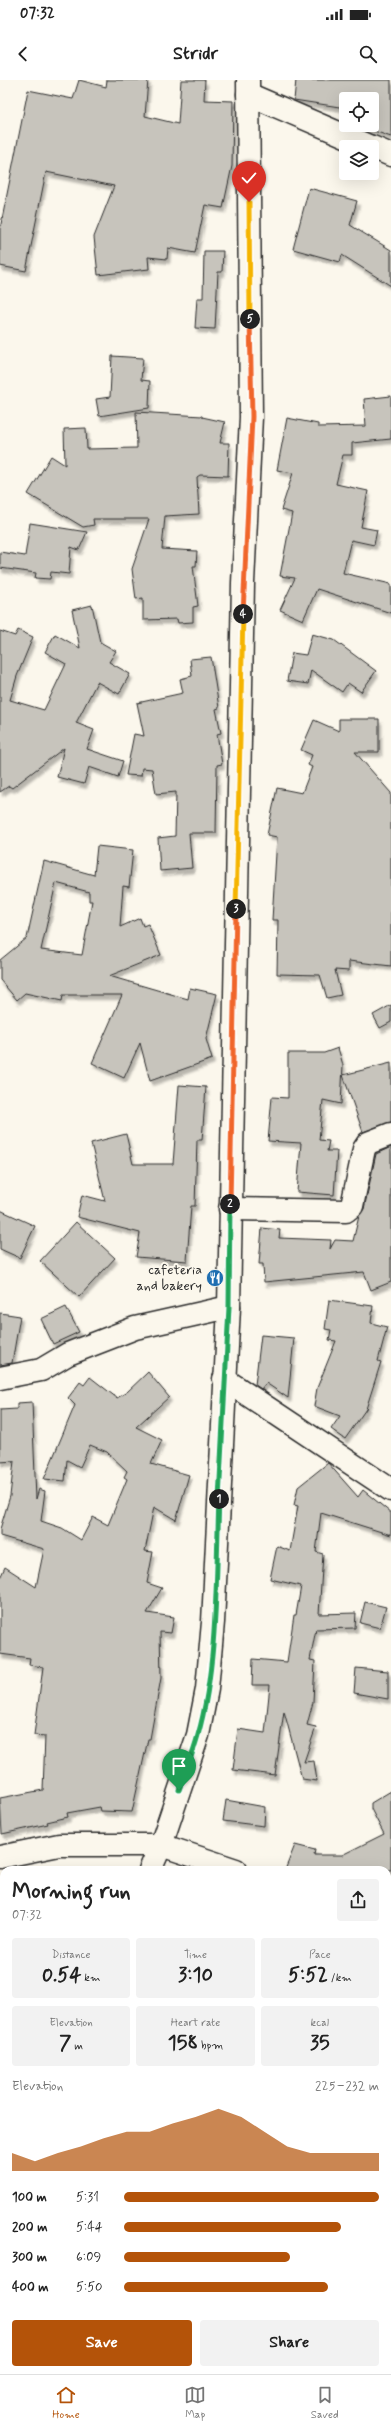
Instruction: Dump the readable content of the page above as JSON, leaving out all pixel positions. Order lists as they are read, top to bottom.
{
  "places": {
    "restaurant": ["cafeteria and bakery"]
  },
  "page": {
    "status": "07:32",
    "header": "Stridr",
    "pins": [
      "5",
      "4",
      "3",
      "2",
      "1"
    ],
    "heading": ["Morning run", "07:32"],
    "stats": [
      ["Distance", "0.54 km"],
      ["Time", "3:10"],
      ["Pace", "5:52 /km"],
      ["Elevation", "7 m"],
      ["Heart rate", "158 bpm"],
      ["kcal", "35"]
    ],
    "chart": ["Elevation", "225–232 m"],
    "list": [
      {
        "name": "100 m",
        "note": "5:31"
      },
      {
        "name": "200 m",
        "note": "5:44"
      },
      {
        "name": "300 m",
        "note": "6:09"
      },
      {
        "name": "400 m",
        "note": "5:50"
      }
    ],
    "buttons": ["Save", "Share"],
    "tabs": ["Home", "Map", "Saved"]
  }
}
